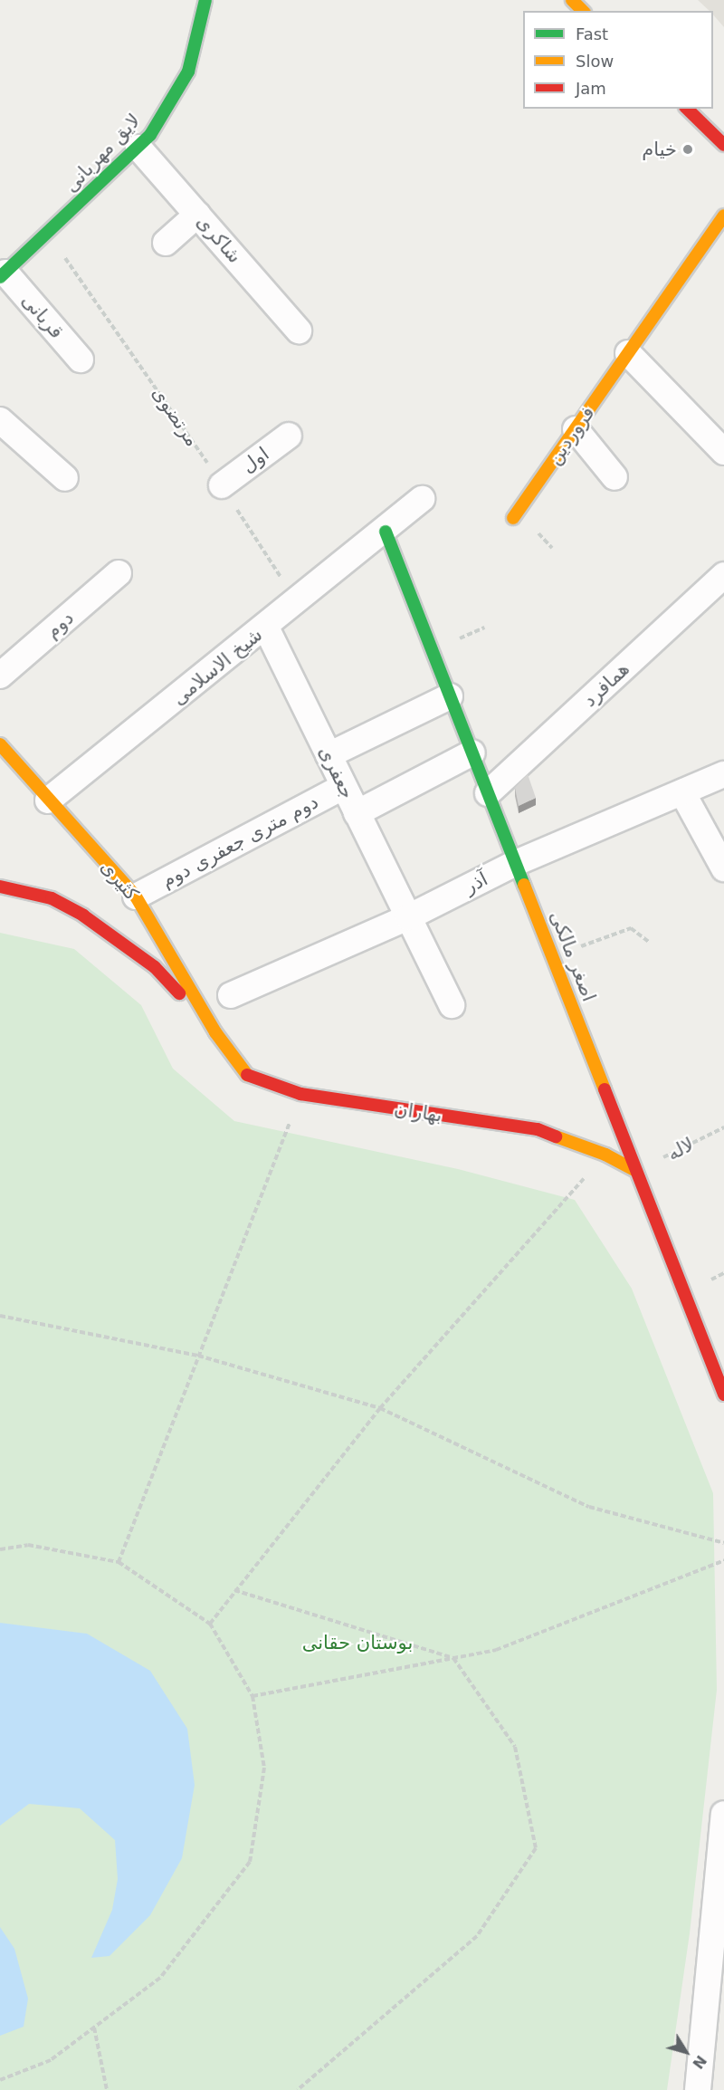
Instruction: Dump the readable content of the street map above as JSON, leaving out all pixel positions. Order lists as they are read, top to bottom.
{
  "streets": {
    "street": [
      "لایق مهربانی",
      "شاکری",
      "قربانی",
      "فروردین",
      "اول",
      "دوم",
      "شیخ الاسلامی",
      "همافرد",
      "جعفری",
      "دوم متری جعفری دوم",
      "کثیری",
      "آذر",
      "اصغر مالکی",
      "بهاران"
    ],
    "path": ["مرتضوی", "لاله"]
  },
  "crossings": [
    ["لایق مهربانی", "شاکری"],
    ["لایق مهربانی", "قربانی"],
    ["لایق مهربانی", "مرتضوی"],
    ["مرتضوی", "اول"],
    ["مرتضوی", "شیخ الاسلامی"],
    ["شیخ الاسلامی", "جعفری"],
    ["شیخ الاسلامی", "کثیری"],
    ["شیخ الاسلامی", "اصغر مالکی"],
    ["همافرد", "اصغر مالکی"],
    ["جعفری", "دوم متری جعفری دوم"],
    ["جعفری", "آذر"],
    ["دوم متری جعفری دوم", "کثیری"],
    ["کثیری", "بهاران"],
    ["آذر", "اصغر مالکی"],
    ["اصغر مالکی", "بهاران"],
    ["اصغر مالکی", "لاله"],
    ["بهاران", "لاله"]
  ],
  "parks": ["بوستان حقانی"],
  "places": ["خیام"],
  "legend": ["Fast", "Slow", "Jam"],
  "north": "bottom right"
}
